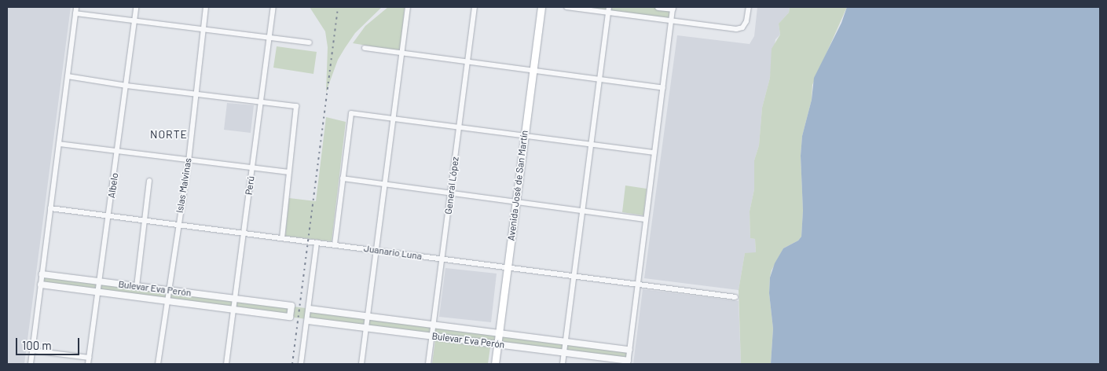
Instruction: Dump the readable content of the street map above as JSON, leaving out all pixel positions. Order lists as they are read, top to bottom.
{
  "streets": {
    "main road": ["Avenida José de San Martín"],
    "street": [
      "Albelo",
      "Islas Malvinas",
      "Perú",
      "General López",
      "Juanario Luna",
      "Bulevar Eva Perón"
    ]
  },
  "crossings": [
    ["Albelo", "Juanario Luna"],
    ["Albelo", "Bulevar Eva Perón"],
    ["Islas Malvinas", "Juanario Luna"],
    ["Islas Malvinas", "Bulevar Eva Perón"],
    ["Perú", "Juanario Luna"],
    ["Perú", "Bulevar Eva Perón"],
    ["General López", "Juanario Luna"],
    ["General López", "Bulevar Eva Perón"],
    ["Avenida José de San Martín", "Juanario Luna"],
    ["Avenida José de San Martín", "Bulevar Eva Perón"]
  ],
  "districts": ["NORTE"],
  "scale_bar": "100 m"
}
